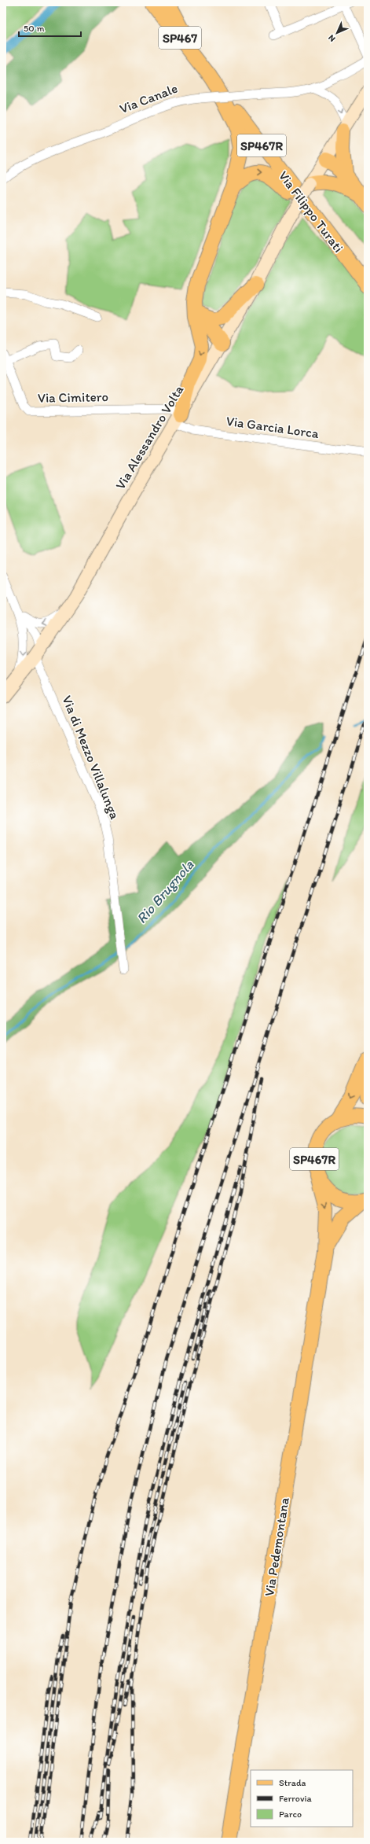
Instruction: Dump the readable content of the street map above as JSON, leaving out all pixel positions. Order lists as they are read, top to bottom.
{
  "streets": {
    "main road": [
      "SP467",
      "SP467R",
      "Via Filippo Turati",
      "Via Alessandro Volta",
      "Via Pedemontana"
    ],
    "street": [
      "Via Canale",
      "Via Cimitero",
      "Via Garcia Lorca",
      "Via di Mezzo Villalunga"
    ]
  },
  "crossings": [
    ["Via Cimitero", "Via Garcia Lorca"],
    ["Via Cimitero", "Via Alessandro Volta"],
    ["Via Garcia Lorca", "Via Alessandro Volta"],
    ["Via Alessandro Volta", "Via di Mezzo Villalunga"]
  ],
  "water": ["Rio Brugnola"],
  "legend": ["Strada", "Ferrovia", "Parco"],
  "scale_bar": "50 m",
  "north": "bottom left"
}
